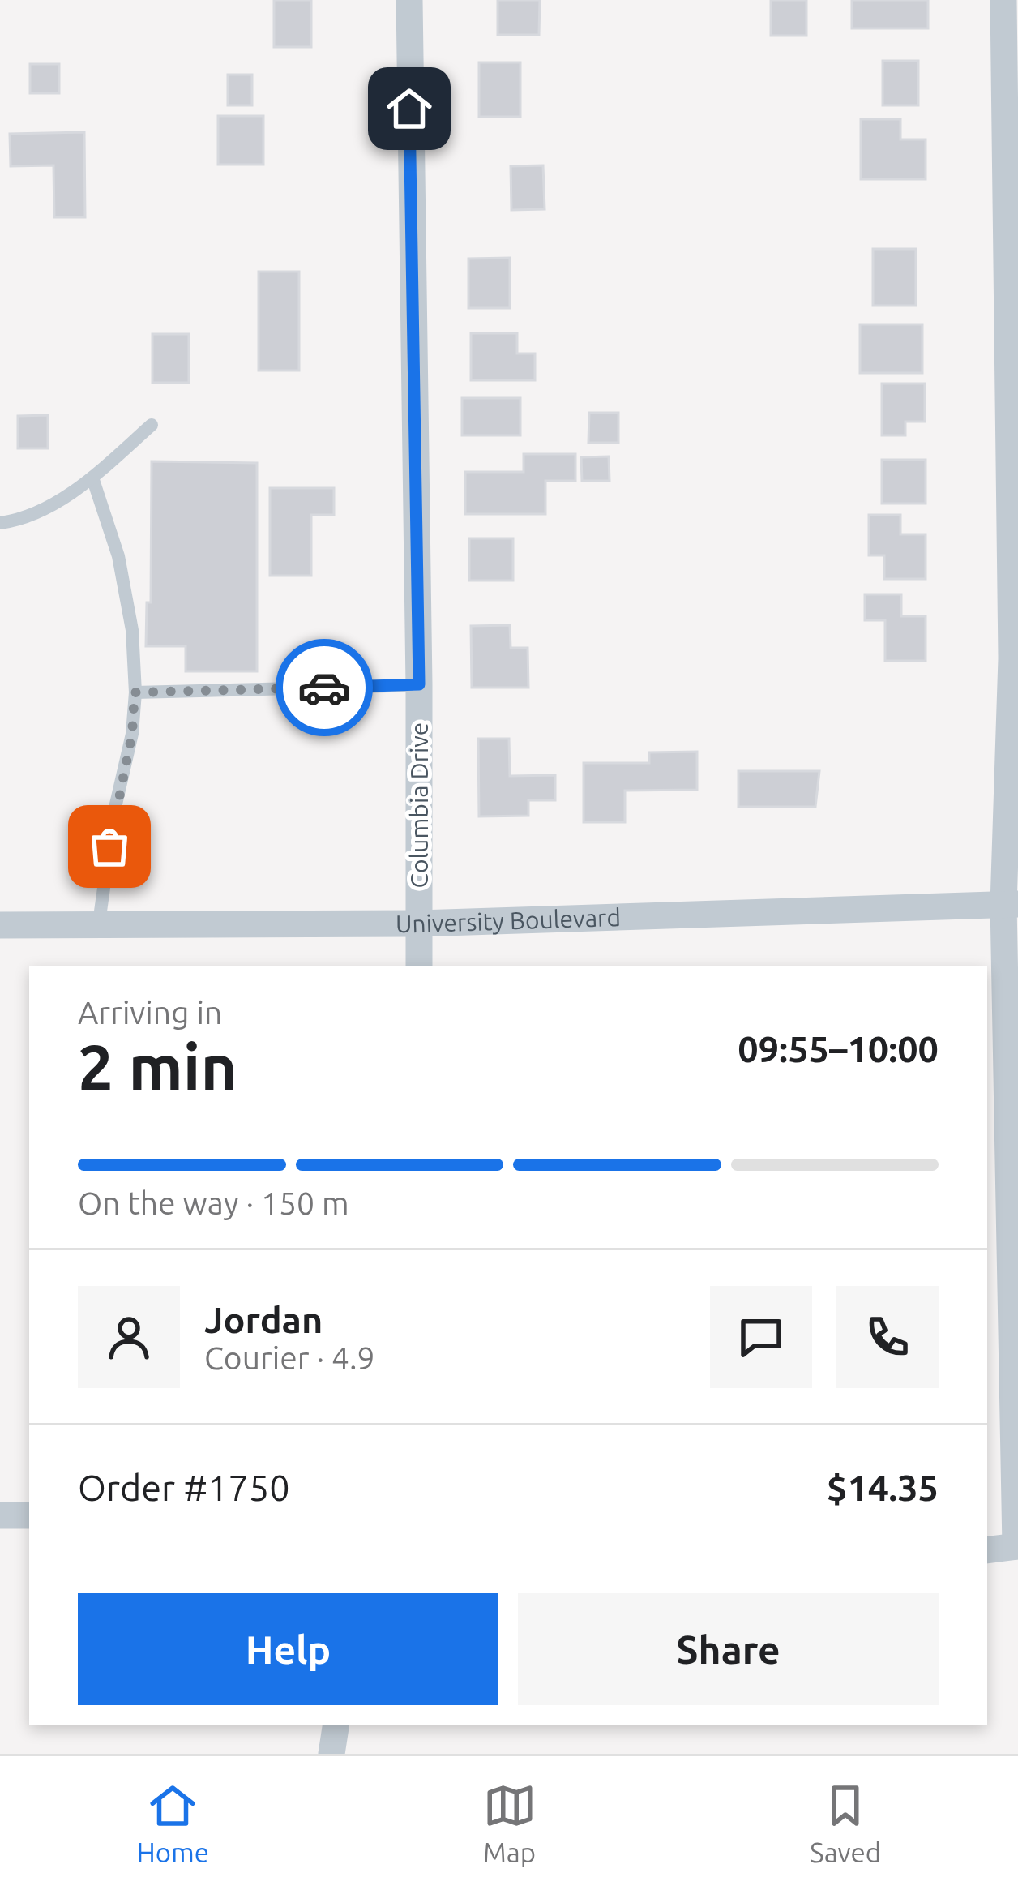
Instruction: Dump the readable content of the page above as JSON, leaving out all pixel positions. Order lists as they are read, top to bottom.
{
  "streets": {
    "street": ["Columbia Drive", "University Boulevard"]
  },
  "crossings": [
    ["Columbia Drive", "University Boulevard"]
  ],
  "page": {
    "heading": ["2 min", "Arriving in", "09:55–10:00"],
    "panel": [
      "Jordan",
      "Courier · 4.9",
      "Order #1750",
      "$14.35"
    ],
    "bar": "On the way · 150 m",
    "buttons": ["Help", "Share"],
    "tabs": ["Home", "Map", "Saved"]
  }
}
